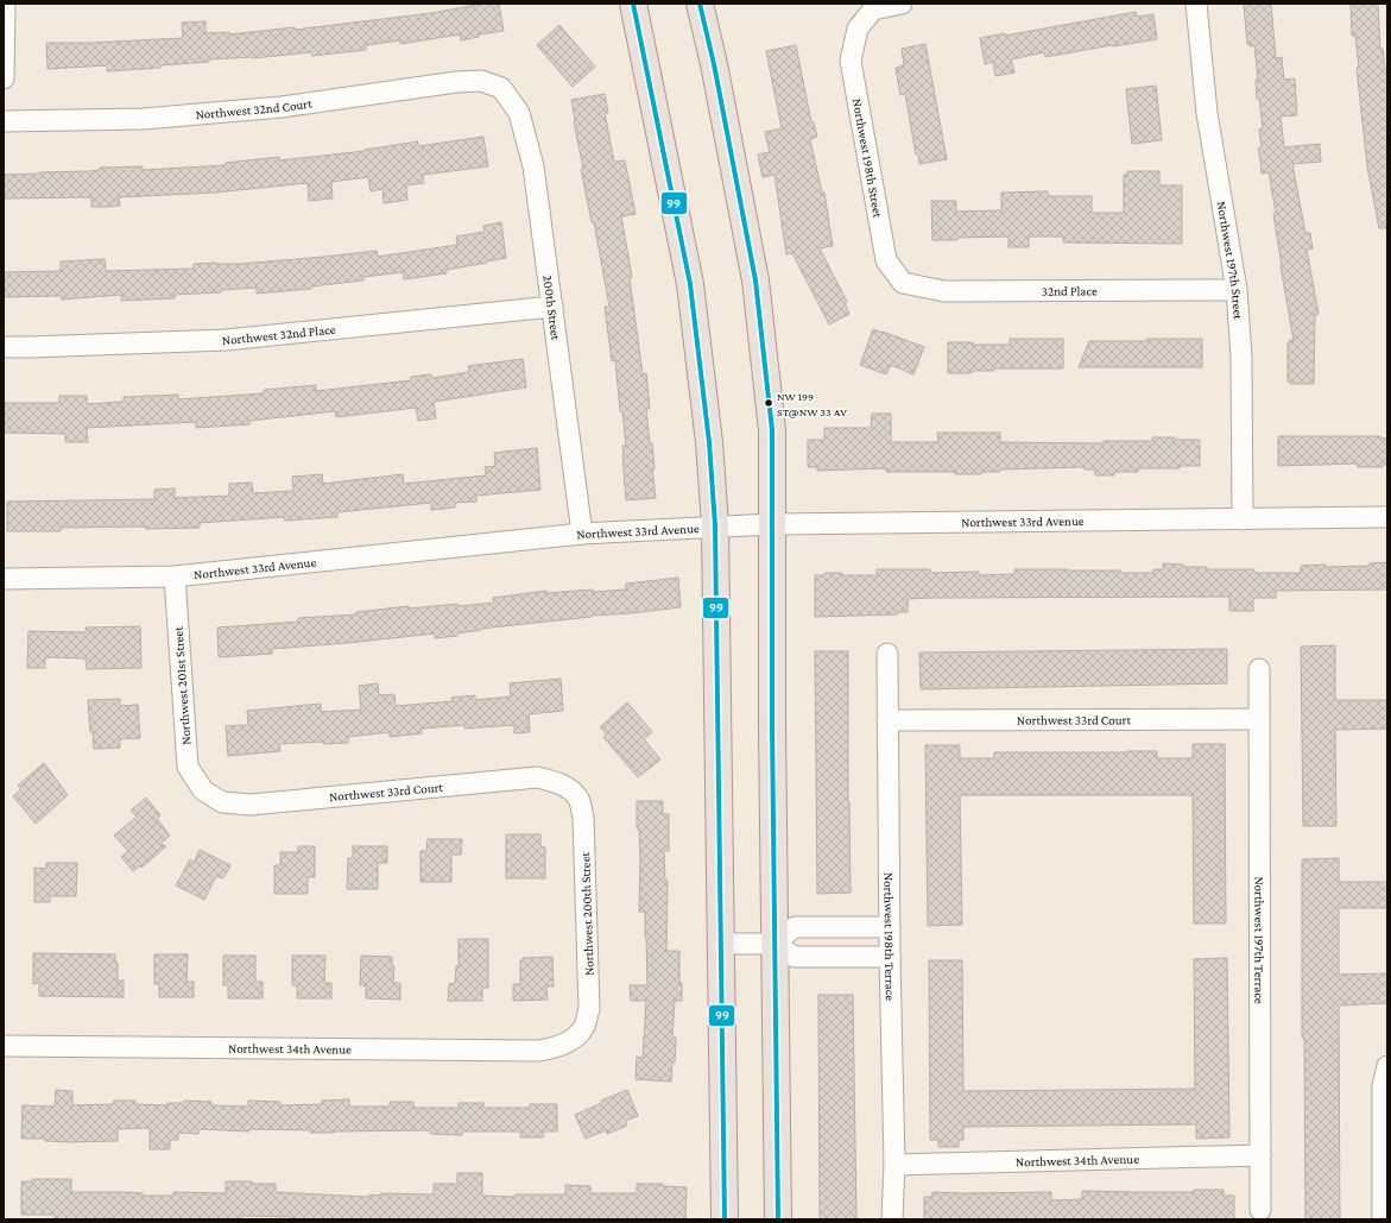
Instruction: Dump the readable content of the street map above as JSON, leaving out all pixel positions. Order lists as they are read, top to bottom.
{
  "streets": {
    "street": [
      "Northwest 32nd Court",
      "Northwest 198th Street",
      "Northwest 197th Street",
      "32nd Place",
      "200th Street",
      "Northwest 32nd Place",
      "Northwest 33rd Avenue",
      "Northwest 201st Street",
      "Northwest 33rd Court",
      "Northwest 200th Street",
      "Northwest 198th Terrace",
      "Northwest 197th Terrace",
      "Northwest 34th Avenue"
    ]
  },
  "crossings": [
    ["Northwest 32nd Court", "200th Street"],
    ["Northwest 198th Street", "32nd Place"],
    ["Northwest 197th Street", "32nd Place"],
    ["Northwest 197th Street", "Northwest 33rd Avenue"],
    ["200th Street", "Northwest 32nd Place"],
    ["200th Street", "Northwest 33rd Avenue"],
    ["Northwest 33rd Avenue", "Northwest 201st Street"],
    ["Northwest 201st Street", "Northwest 33rd Court"],
    ["Northwest 33rd Court", "Northwest 200th Street"],
    ["Northwest 33rd Court", "Northwest 198th Terrace"],
    ["Northwest 33rd Court", "Northwest 197th Terrace"],
    ["Northwest 200th Street", "Northwest 34th Avenue"],
    ["Northwest 198th Terrace", "Northwest 34th Avenue"],
    ["Northwest 197th Terrace", "Northwest 34th Avenue"]
  ],
  "places": ["NW 199 ST@NW 33 AV"],
  "lines": ["transit line 99"]
}
